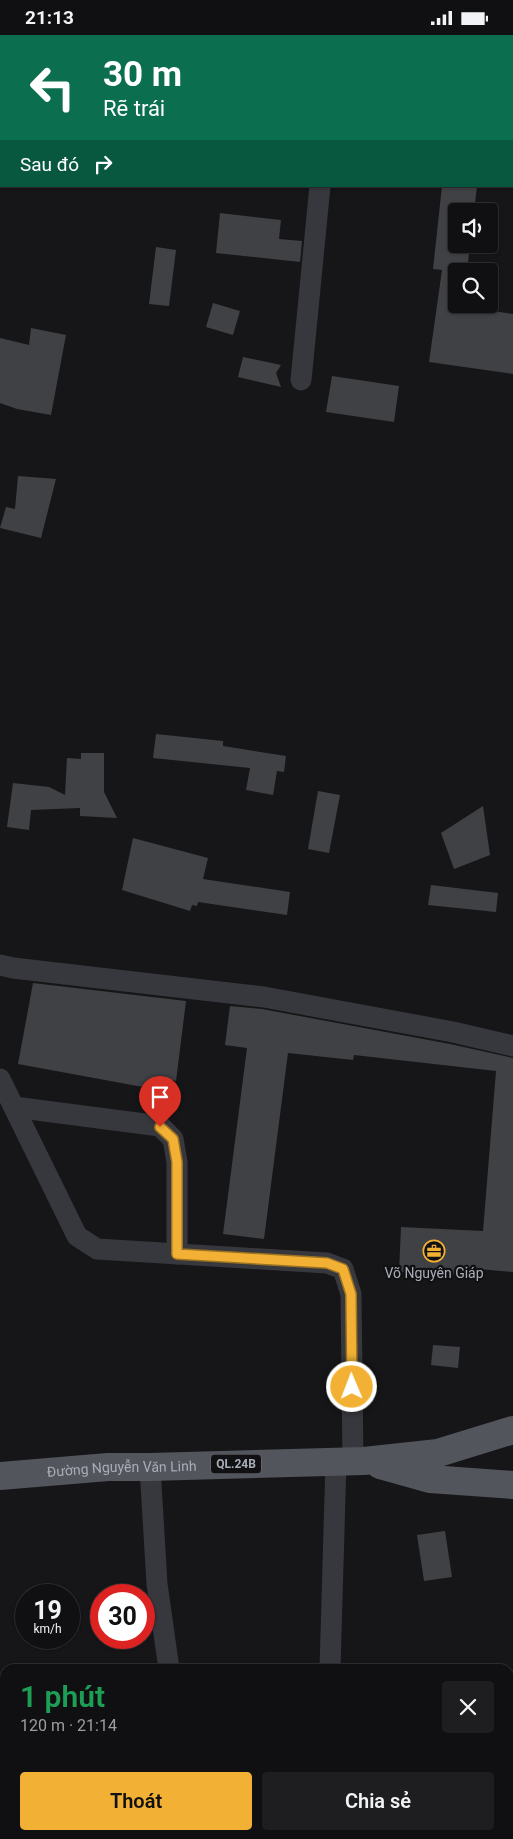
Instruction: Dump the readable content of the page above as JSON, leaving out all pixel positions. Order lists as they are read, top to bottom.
{
  "streets": {
    "main road": ["QL.24B", "Đường Nguyễn Văn Linh"]
  },
  "places": {
    "office": ["Võ Nguyên Giáp"]
  },
  "page": {
    "status": "21:13",
    "turn": ["30 m", "Rẽ trái"],
    "then": "Sau đó",
    "speed": "19 km/h",
    "limit": "30",
    "heading": ["1 phút", "120 m · 21:14"],
    "buttons": ["Thoát", "Chia sẻ"]
  }
}
